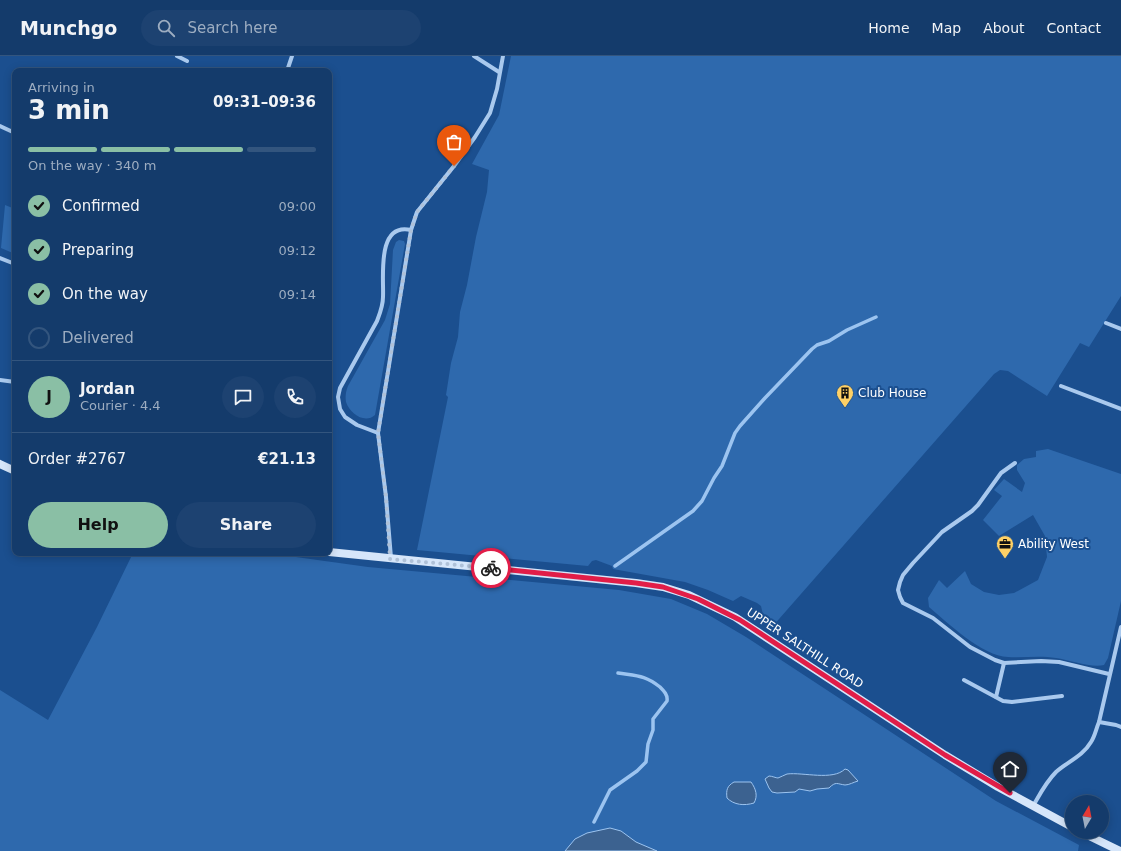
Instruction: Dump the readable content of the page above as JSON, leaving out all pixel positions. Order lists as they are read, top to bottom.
{
  "streets": {
    "main road": ["UPPER SALTHILL ROAD"]
  },
  "places": {
    "building": ["Club House"],
    "office": ["Ability West"]
  },
  "north": "top",
  "page": {
    "header": "Munchgo",
    "search": "Search here",
    "nav": [
      "Home",
      "Map",
      "About",
      "Contact"
    ],
    "heading": ["3 min", "Arriving in", "09:31–09:36"],
    "panel": [
      "Jordan",
      "Courier · 4.4",
      "Order #2767",
      "€21.13"
    ],
    "bar": "On the way · 340 m",
    "list": [
      ["Confirmed", "09:00"],
      ["Preparing", "09:12"],
      ["On the way", "09:14"],
      "Delivered"
    ],
    "round": "J",
    "buttons": ["Help", "Share"]
  }
}
